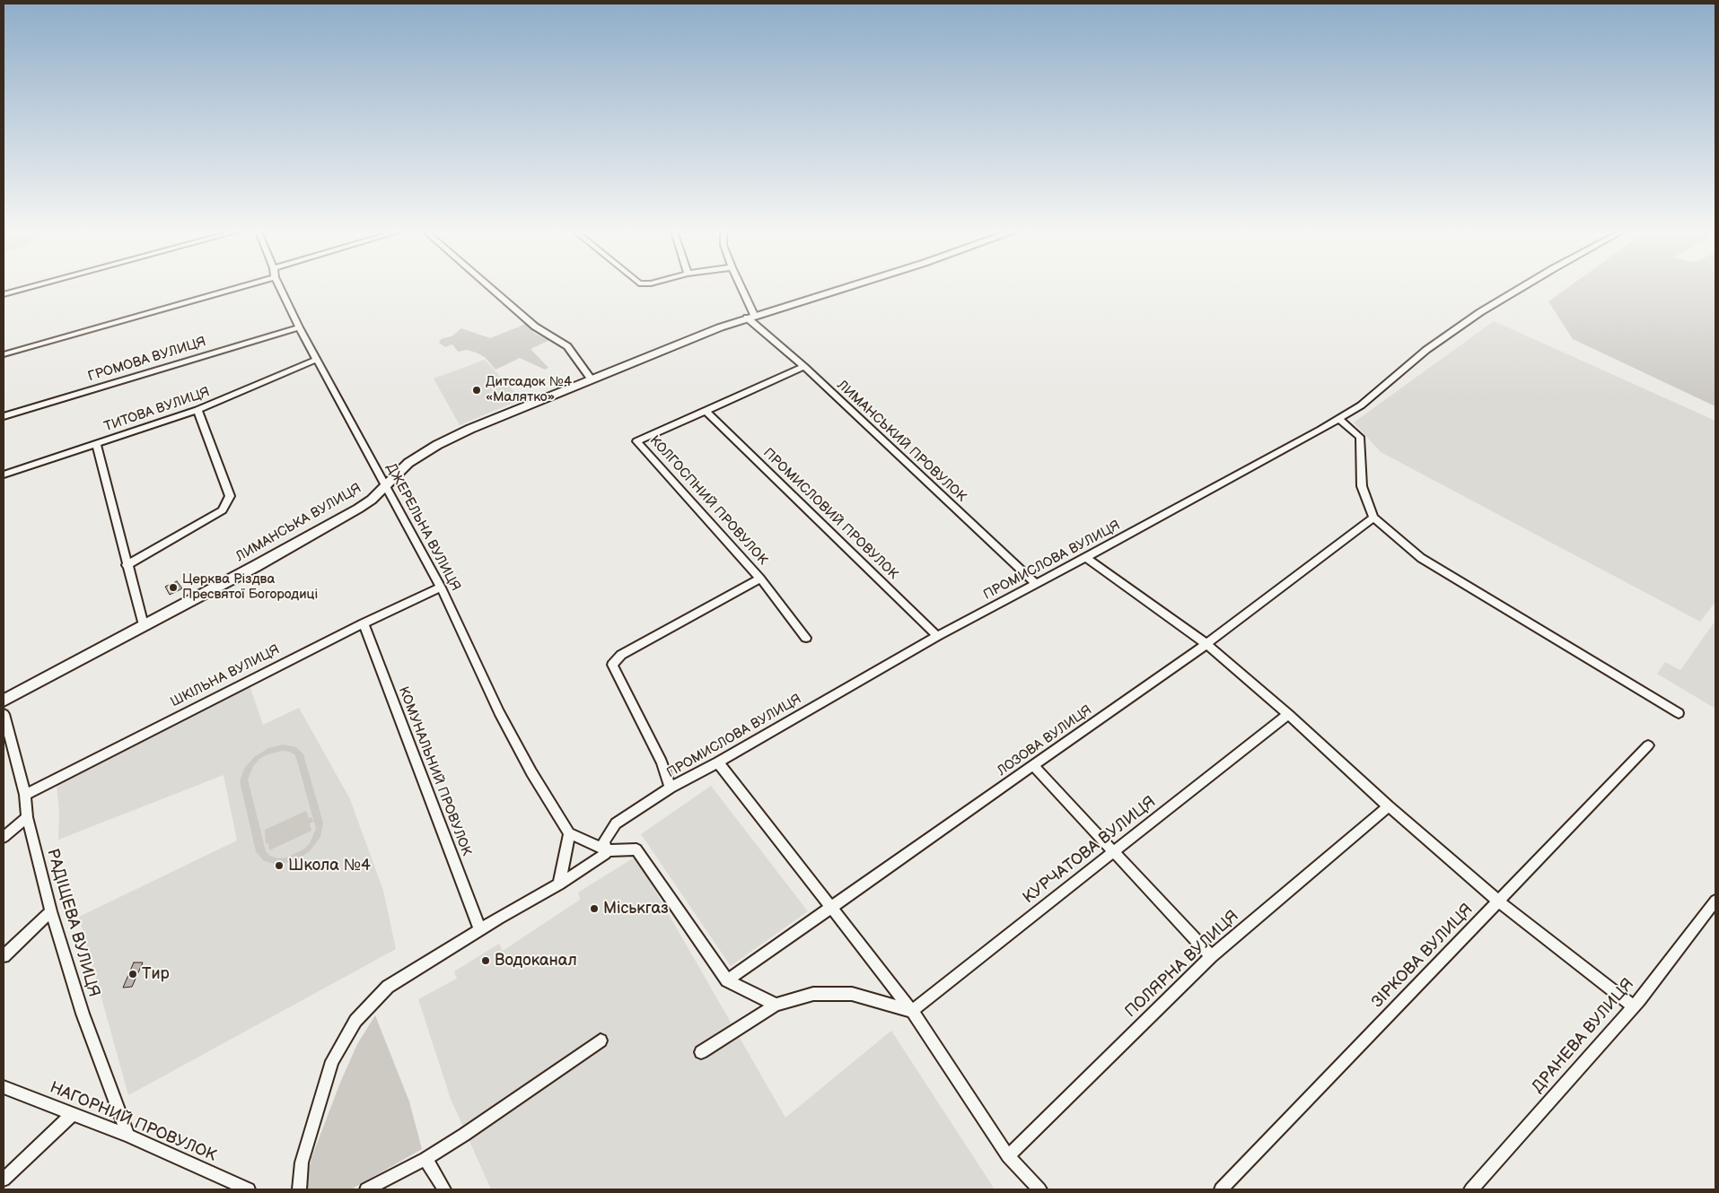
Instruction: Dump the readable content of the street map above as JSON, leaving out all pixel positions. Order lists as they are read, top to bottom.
{
  "streets": {
    "street": [
      "ГРОМОВА ВУЛИЦЯ",
      "ТИТОВА ВУЛИЦЯ",
      "ЛИМАНСЬКИЙ ПРОВУЛОК",
      "КОЛГОСПНИЙ ПРОВУЛОК",
      "ПРОМИСЛОВИЙ ПРОВУЛОК",
      "ЛИМАНСЬКА ВУЛИЦЯ",
      "ДЖЕРЕЛЬНА ВУЛИЦЯ",
      "ПРОМИСЛОВА ВУЛИЦЯ",
      "ШКІЛЬНА ВУЛИЦЯ",
      "ЛОЗОВА ВУЛИЦЯ",
      "КОМУНАЛЬНИЙ ПРОВУЛОК",
      "КУРЧАТОВА ВУЛИЦЯ",
      "РАДІЩЕВА ВУЛИЦЯ",
      "ЗІРКОВА ВУЛИЦЯ",
      "ПОЛЯРНА ВУЛИЦЯ",
      "ДРАНЕВА ВУЛИЦЯ",
      "НАГОРНИЙ ПРОВУЛОК"
    ]
  },
  "crossings": [
    ["ГРОМОВА ВУЛИЦЯ", "ДЖЕРЕЛЬНА ВУЛИЦЯ"],
    ["ТИТОВА ВУЛИЦЯ", "ДЖЕРЕЛЬНА ВУЛИЦЯ"],
    ["ЛИМАНСЬКИЙ ПРОВУЛОК", "ЛИМАНСЬКА ВУЛИЦЯ"],
    ["ЛИМАНСЬКИЙ ПРОВУЛОК", "ПРОМИСЛОВА ВУЛИЦЯ"],
    ["КОЛГОСПНИЙ ПРОВУЛОК", "ПРОМИСЛОВИЙ ПРОВУЛОК"],
    ["КОЛГОСПНИЙ ПРОВУЛОК", "ПРОМИСЛОВА ВУЛИЦЯ"],
    ["ПРОМИСЛОВИЙ ПРОВУЛОК", "ПРОМИСЛОВА ВУЛИЦЯ"],
    ["ЛИМАНСЬКА ВУЛИЦЯ", "ДЖЕРЕЛЬНА ВУЛИЦЯ"],
    ["ДЖЕРЕЛЬНА ВУЛИЦЯ", "ШКІЛЬНА ВУЛИЦЯ"],
    ["ШКІЛЬНА ВУЛИЦЯ", "КОМУНАЛЬНИЙ ПРОВУЛОК"],
    ["ШКІЛЬНА ВУЛИЦЯ", "РАДІЩЕВА ВУЛИЦЯ"],
    ["РАДІЩЕВА ВУЛИЦЯ", "НАГОРНИЙ ПРОВУЛОК"]
  ],
  "places": [
    "Дитсадок №4 «Малятко»",
    "Церква Різдва Пресвятої Богородиці",
    "Школа №4",
    "Міськгаз",
    "Водоканал",
    "Тир"
  ]
}
